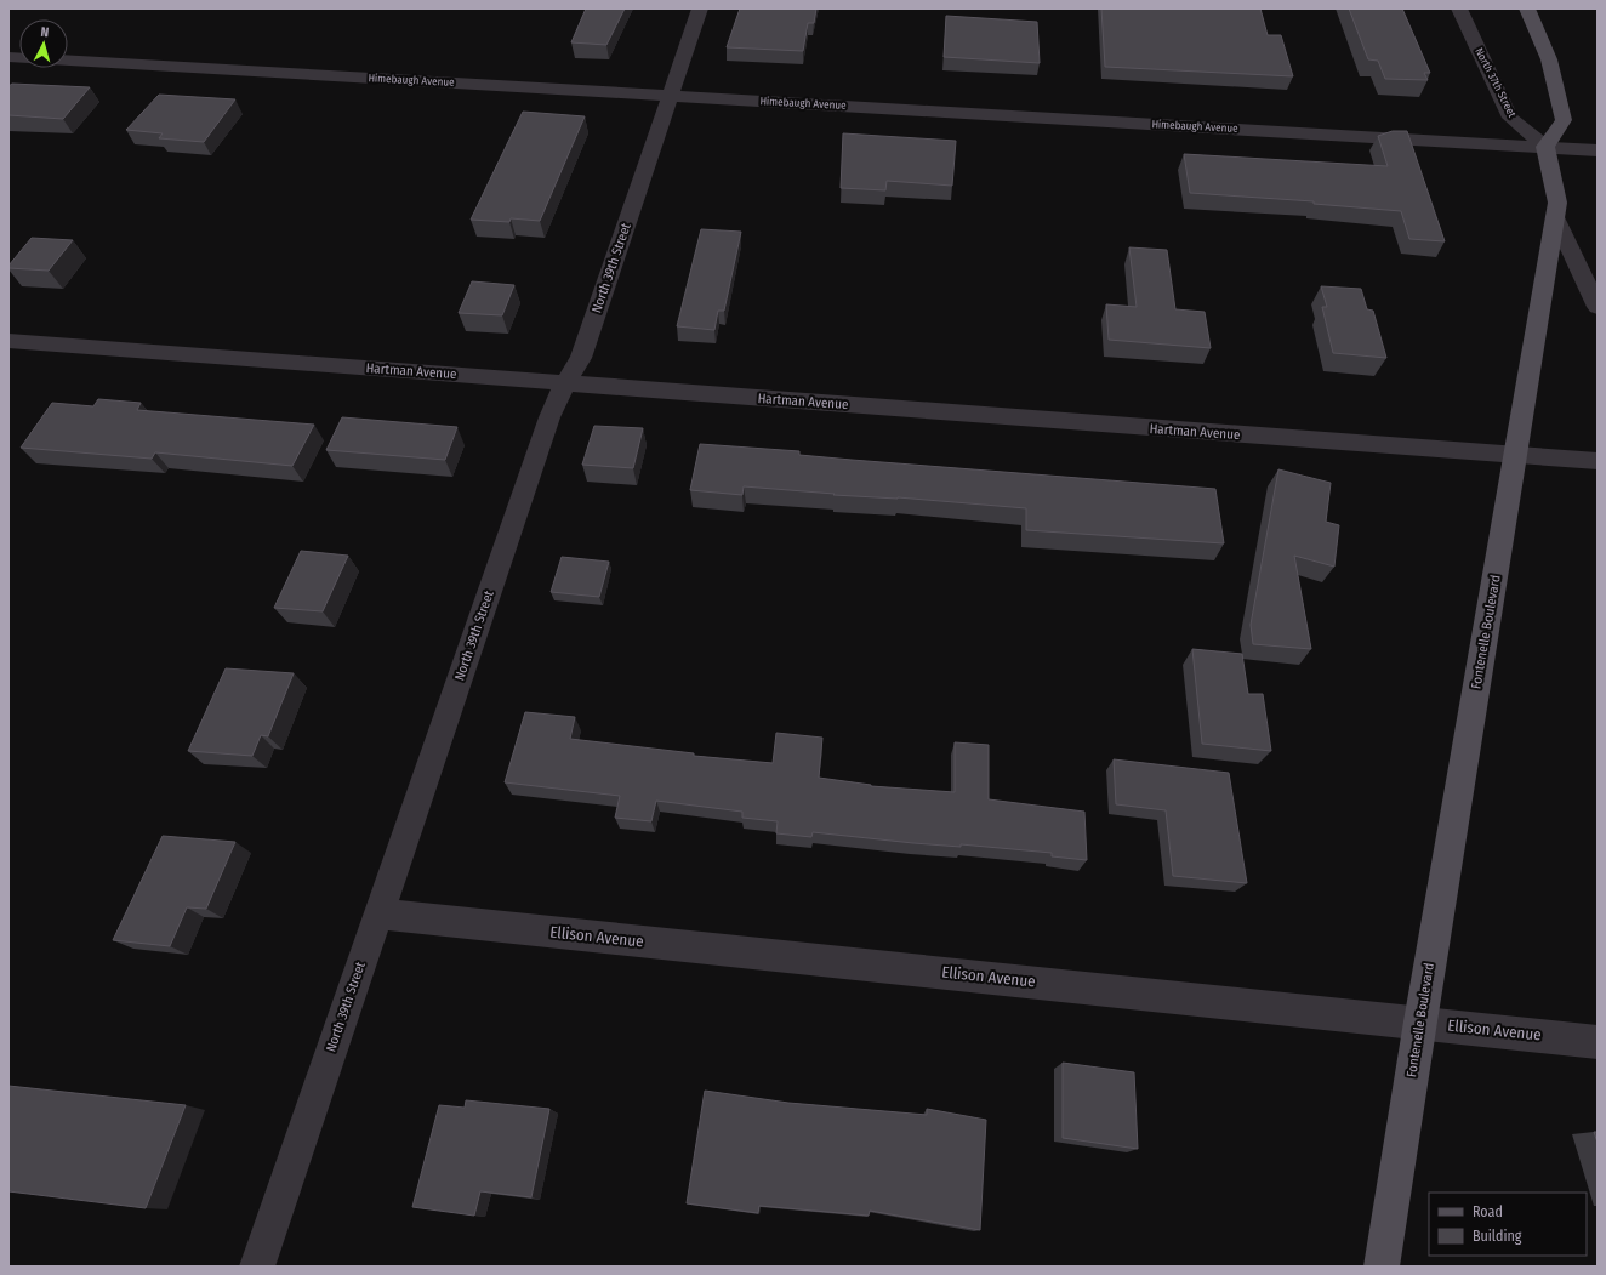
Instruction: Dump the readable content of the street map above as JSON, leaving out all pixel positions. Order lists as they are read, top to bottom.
{
  "streets": {
    "main road": ["Fontenelle Boulevard"],
    "street": [
      "Himebaugh Avenue",
      "North 37th Street",
      "North 39th Street",
      "Hartman Avenue",
      "Ellison Avenue"
    ]
  },
  "crossings": [
    ["Himebaugh Avenue", "North 37th Street"],
    ["Himebaugh Avenue", "North 39th Street"],
    ["Himebaugh Avenue", "Fontenelle Boulevard"],
    ["North 37th Street", "Fontenelle Boulevard"],
    ["North 39th Street", "Hartman Avenue"],
    ["North 39th Street", "Ellison Avenue"],
    ["Hartman Avenue", "Fontenelle Boulevard"],
    ["Fontenelle Boulevard", "Ellison Avenue"]
  ],
  "legend": ["Road", "Building"],
  "north": "top"
}
